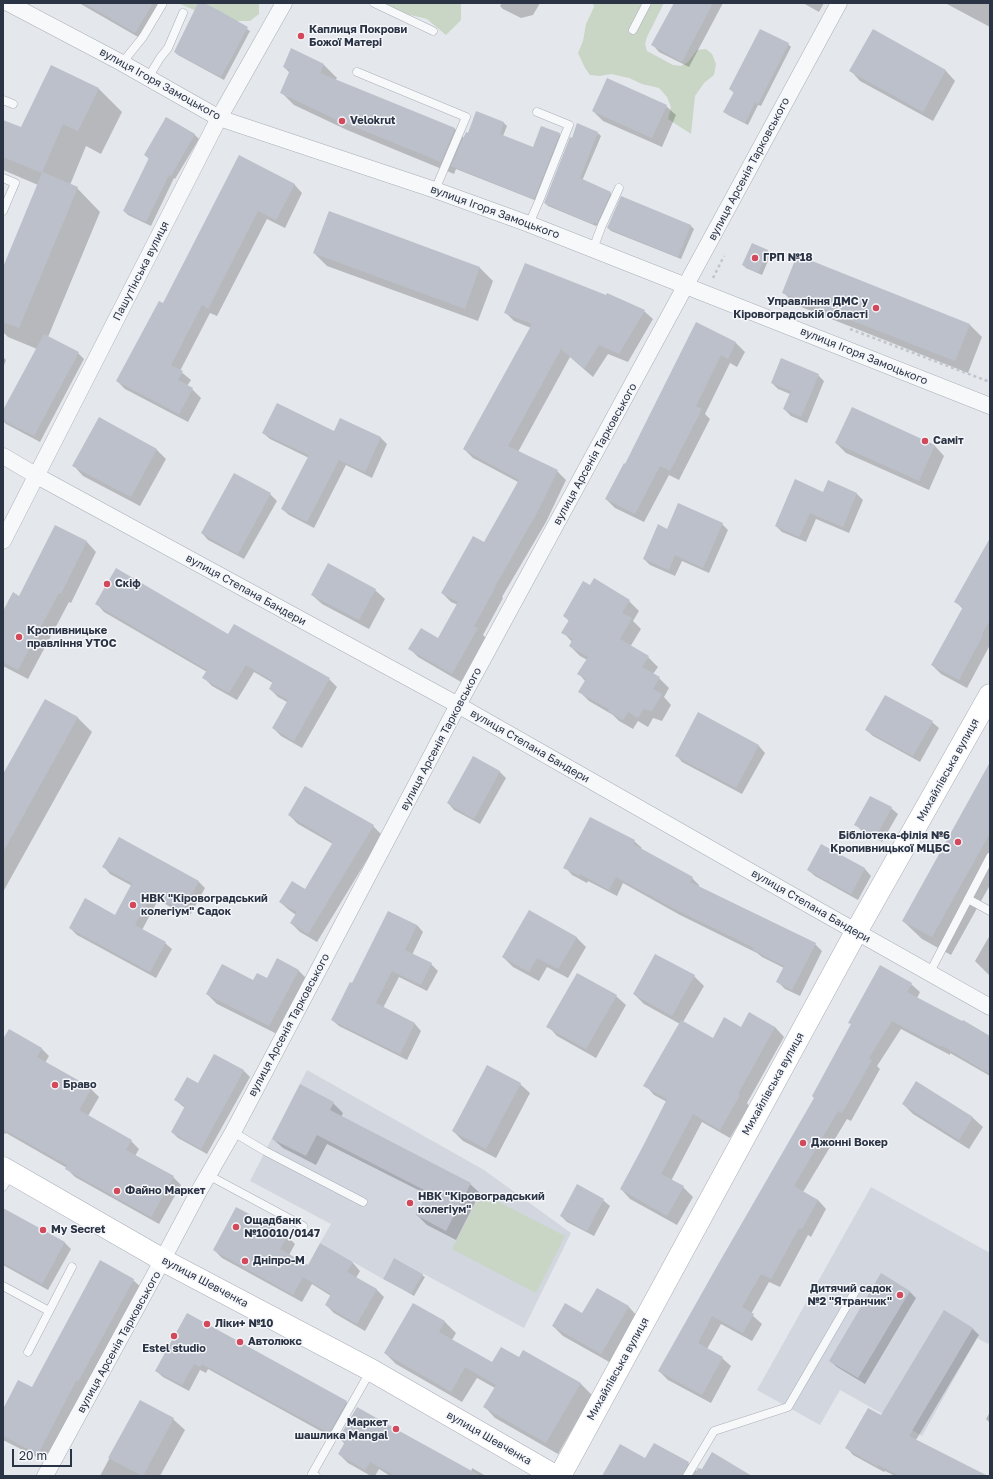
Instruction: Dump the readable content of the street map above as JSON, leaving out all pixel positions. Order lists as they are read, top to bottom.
{
  "streets": {
    "street": [
      "вулиця Ігоря Замоцького",
      "вулиця Арсенія Тарковського",
      "Пашутінська вулиця",
      "вулиця Степана Бандери",
      "Михайлівська вулиця",
      "вулиця Шевченка"
    ]
  },
  "crossings": [
    ["вулиця Ігоря Замоцького", "вулиця Арсенія Тарковського"],
    ["вулиця Ігоря Замоцького", "Пашутінська вулиця"],
    ["вулиця Арсенія Тарковського", "вулиця Степана Бандери"],
    ["вулиця Арсенія Тарковського", "вулиця Шевченка"],
    ["Пашутінська вулиця", "вулиця Степана Бандери"],
    ["вулиця Степана Бандери", "Михайлівська вулиця"]
  ],
  "places": [
    "Каплиця Покрови Божої Матері",
    "Velokrut",
    "ГРП №18",
    "Управління ДМС у Кіровоградській області",
    "Саміт",
    "Скіф",
    "Кропивницьке правління УТОС",
    "Бібліотека-філія №6 Кропивницької МЦБС",
    "НВК \"Кіровоградський колегіум\" Садок",
    "Браво",
    "Джонні Вокер",
    "Файно Маркет",
    "НВК \"Кіровоградський колегіум\"",
    "Ощадбанк №10010/0147",
    "My Secret",
    "Дніпро-М",
    "Дитячий садок №2 \"Ятранчик\"",
    "Ліки+ №10",
    "Estel studio",
    "Автолюкс",
    "Маркет шашлика Mangal"
  ],
  "scale_bar": "20 m"
}
